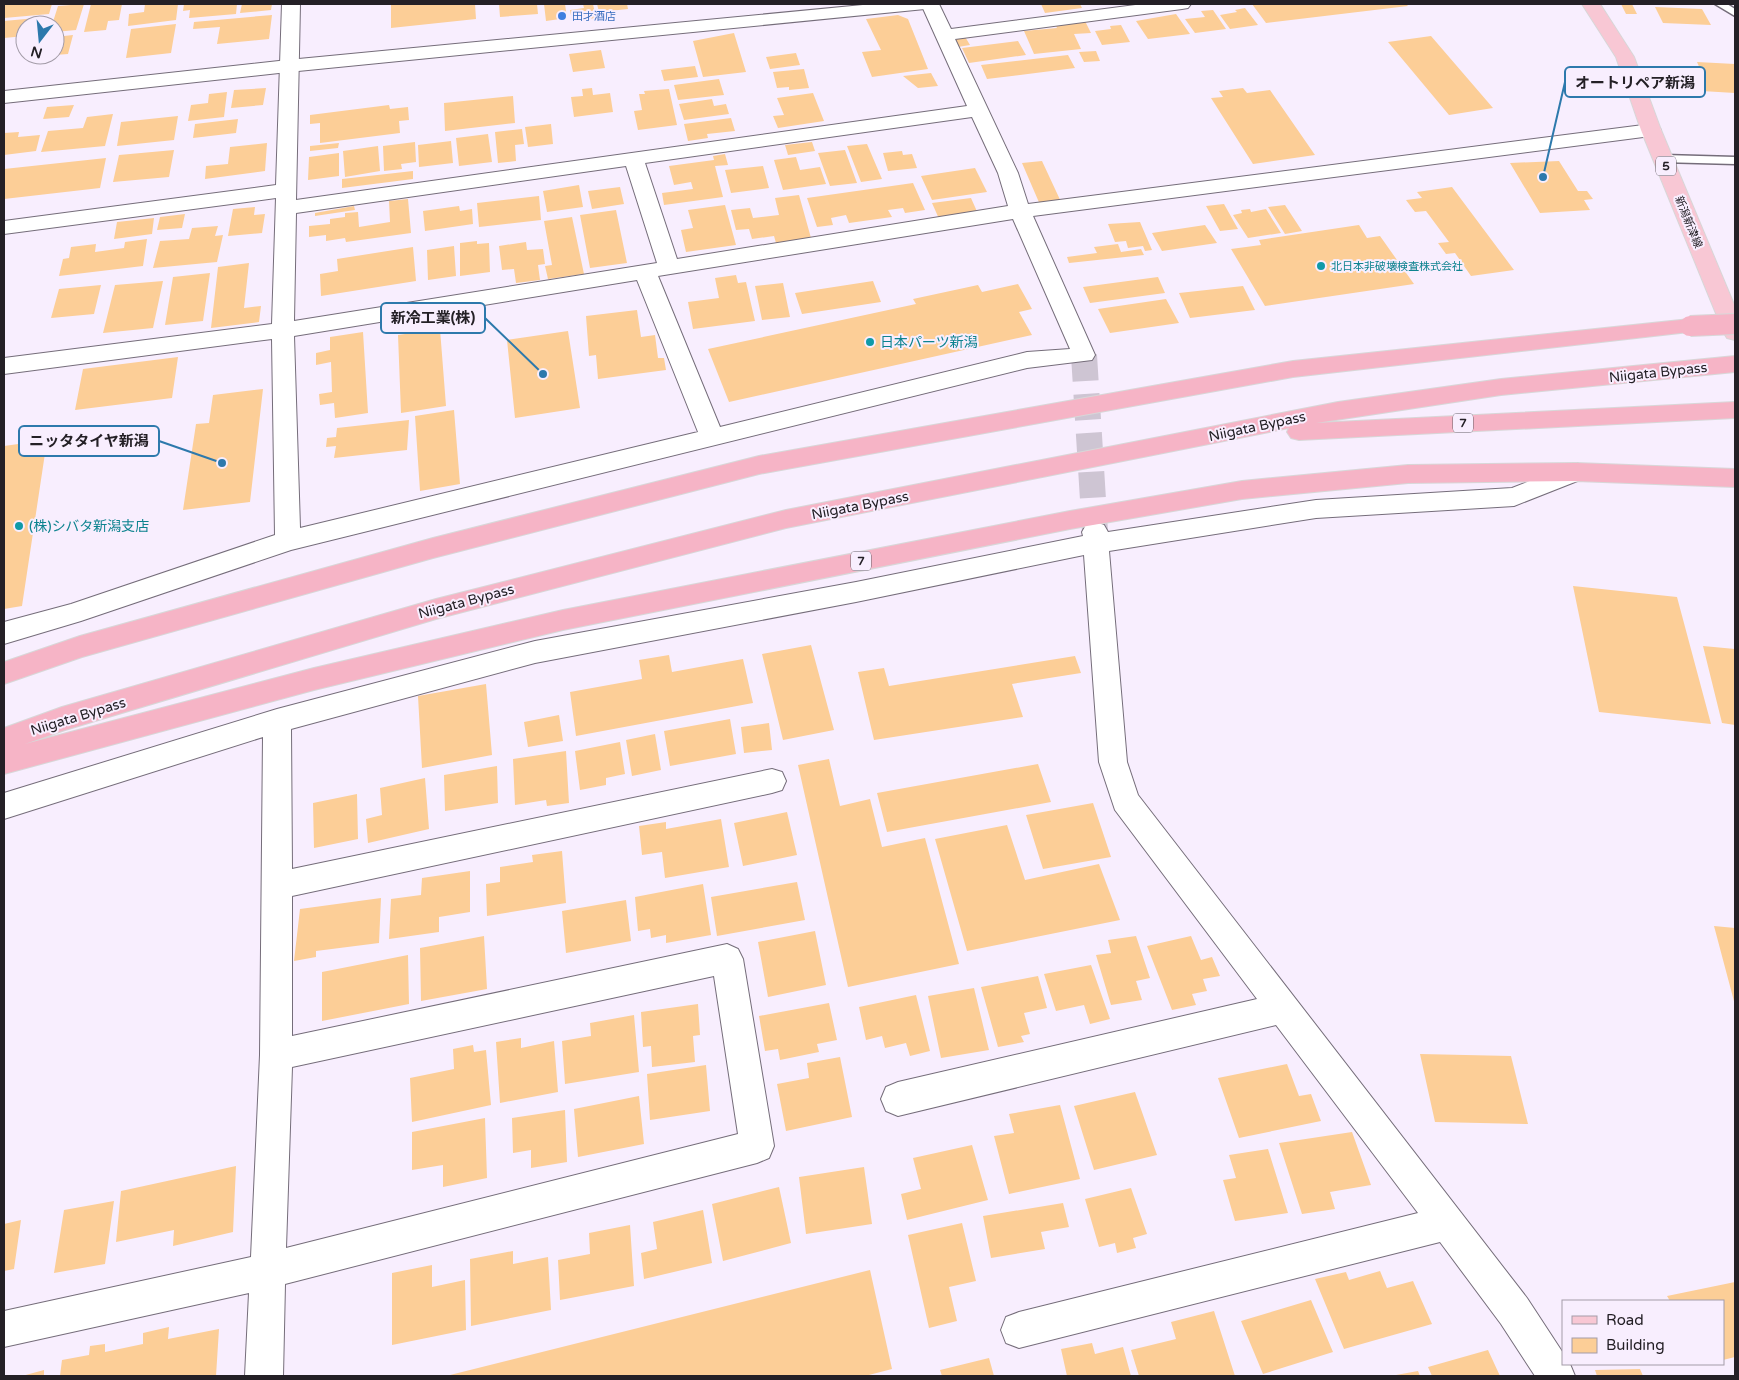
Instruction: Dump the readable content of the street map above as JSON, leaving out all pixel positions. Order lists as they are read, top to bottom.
{
  "streets": {
    "highway": ["Niigata Bypass", "7"],
    "main road": ["5", "新潟新津線"]
  },
  "crossings": [
    ["Niigata Bypass", "7"]
  ],
  "places": [
    "田才酒店",
    "オートリペア新潟",
    "北日本非破壊検査株式会社",
    "日本パーツ新潟",
    "新冷工業(株)",
    "ニッタタイヤ新潟",
    "(株)シバタ新潟支店"
  ],
  "legend": ["Road", "Building"],
  "north": "bottom"
}
